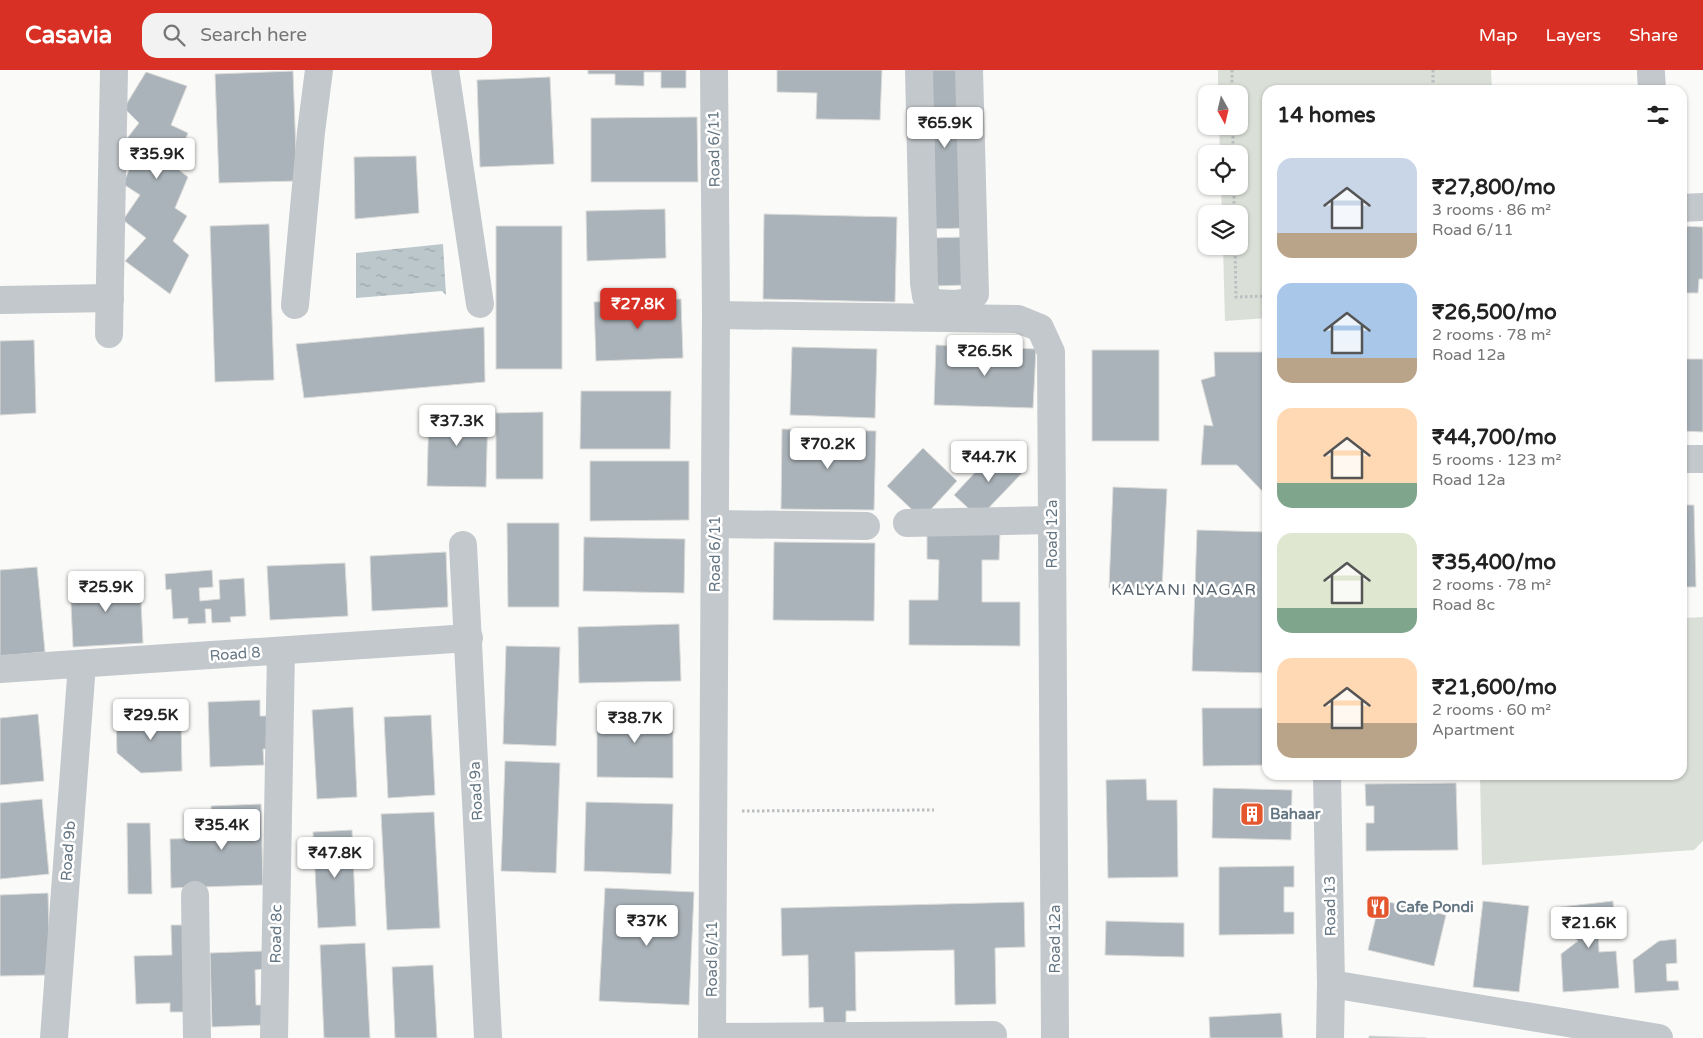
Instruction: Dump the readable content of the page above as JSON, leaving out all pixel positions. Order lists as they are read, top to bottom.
{
  "streets": {
    "street": [
      "Road 6/11",
      "Road 12a",
      "Road 8",
      "Road 9a",
      "Road 9b",
      "Road 13",
      "Road 8c"
    ]
  },
  "crossings": [
    ["Road 6/11", "Road 12a"],
    ["Road 8", "Road 9a"],
    ["Road 8", "Road 9b"],
    ["Road 8", "Road 8c"]
  ],
  "districts": ["KALYANI NAGAR"],
  "places": {
    "building": ["Bahaar"],
    "restaurant": ["Cafe Pondi"]
  },
  "north": "bottom",
  "page": {
    "header": "Casavia",
    "search": "Search here",
    "nav": ["Map", "Layers", "Share"],
    "heading": "14 homes",
    "price": [
      "₹65.9K",
      "₹35.9K",
      "₹27.8K",
      "₹26.5K",
      "₹37.3K",
      "₹70.2K",
      "₹44.7K",
      "₹25.9K",
      "₹29.5K",
      "₹38.7K",
      "₹35.4K",
      "₹47.8K",
      "₹37K",
      "₹21.6K"
    ],
    "list": [
      {
        "name": "₹27,800/mo",
        "note": "3 rooms · 86 m² · Road 6/11"
      },
      {
        "name": "₹26,500/mo",
        "note": "2 rooms · 78 m² · Road 12a"
      },
      {
        "name": "₹44,700/mo",
        "note": "5 rooms · 123 m² · Road 12a"
      },
      {
        "name": "₹35,400/mo",
        "note": "2 rooms · 78 m² · Road 8c"
      },
      {
        "name": "₹21,600/mo",
        "note": "2 rooms · 60 m² · Apartment"
      }
    ]
  }
}
